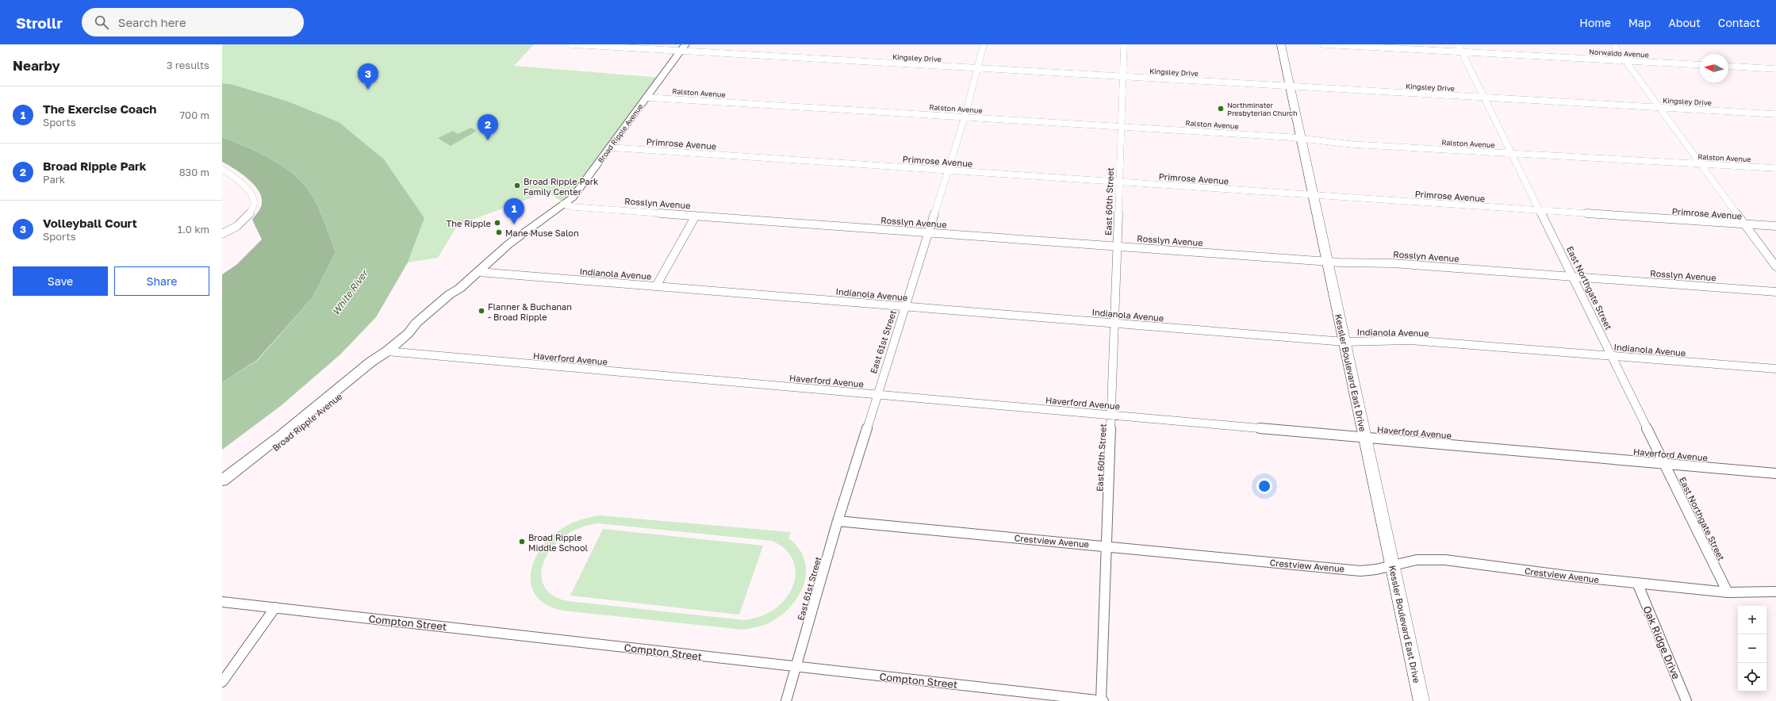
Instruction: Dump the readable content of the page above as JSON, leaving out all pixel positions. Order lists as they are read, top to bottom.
{
  "streets": {
    "main road": ["Kessler Boulevard East Drive"],
    "street": [
      "Norwaldo Avenue",
      "Kingsley Drive",
      "Ralston Avenue",
      "Broad Ripple Avenue",
      "Primrose Avenue",
      "East 60th Street",
      "Rosslyn Avenue",
      "Indianola Avenue",
      "East Northgate Street",
      "East 61st Street",
      "Haverford Avenue",
      "Crestview Avenue",
      "Compton Street",
      "Oak Ridge Drive"
    ]
  },
  "crossings": [
    ["Norwaldo Avenue", "East Northgate Street"],
    ["Kingsley Drive", "Broad Ripple Avenue"],
    ["Kingsley Drive", "East 60th Street"],
    ["Kingsley Drive", "East Northgate Street"],
    ["Kingsley Drive", "East 61st Street"],
    ["Kingsley Drive", "Kessler Boulevard East Drive"],
    ["Ralston Avenue", "Broad Ripple Avenue"],
    ["Ralston Avenue", "East 60th Street"],
    ["Ralston Avenue", "East Northgate Street"],
    ["Ralston Avenue", "East 61st Street"],
    ["Ralston Avenue", "Kessler Boulevard East Drive"],
    ["Broad Ripple Avenue", "Primrose Avenue"],
    ["Broad Ripple Avenue", "Rosslyn Avenue"],
    ["Broad Ripple Avenue", "Indianola Avenue"],
    ["Broad Ripple Avenue", "Haverford Avenue"],
    ["Primrose Avenue", "East 60th Street"],
    ["Primrose Avenue", "East Northgate Street"],
    ["Primrose Avenue", "East 61st Street"],
    ["Primrose Avenue", "Kessler Boulevard East Drive"],
    ["East 60th Street", "Rosslyn Avenue"],
    ["East 60th Street", "Indianola Avenue"],
    ["East 60th Street", "Haverford Avenue"],
    ["East 60th Street", "Crestview Avenue"],
    ["East 60th Street", "Compton Street"],
    ["Rosslyn Avenue", "East Northgate Street"],
    ["Rosslyn Avenue", "East 61st Street"],
    ["Rosslyn Avenue", "Kessler Boulevard East Drive"],
    ["Indianola Avenue", "East Northgate Street"],
    ["Indianola Avenue", "East 61st Street"],
    ["Indianola Avenue", "Kessler Boulevard East Drive"],
    ["East Northgate Street", "Haverford Avenue"],
    ["East Northgate Street", "Crestview Avenue"],
    ["East 61st Street", "Haverford Avenue"],
    ["East 61st Street", "Crestview Avenue"],
    ["East 61st Street", "Compton Street"],
    ["Haverford Avenue", "Kessler Boulevard East Drive"],
    ["Kessler Boulevard East Drive", "Crestview Avenue"],
    ["Crestview Avenue", "Oak Ridge Drive"]
  ],
  "water": ["White River"],
  "places": [
    "Northminster Presbyterian Church",
    "Broad Ripple Park Family Center",
    "The Ripple",
    "Mane Muse Salon",
    "Flanner & Buchanan - Broad Ripple",
    "Broad Ripple Middle School"
  ],
  "north": "left",
  "page": {
    "header": "Strollr",
    "search": "Search here",
    "nav": [
      "Home",
      "Map",
      "About",
      "Contact"
    ],
    "heading": ["Nearby", "3 results"],
    "pins": ["3", "2", "1"],
    "list": [
      {
        "mark": "1",
        "name": "The Exercise Coach",
        "note": "Sports",
        "value": "700 m"
      },
      {
        "mark": "2",
        "name": "Broad Ripple Park",
        "note": "Park",
        "value": "830 m"
      },
      {
        "mark": "3",
        "name": "Volleyball Court",
        "note": "Sports",
        "value": "1.0 km"
      }
    ],
    "buttons": ["Save", "Share"],
    "map_buttons": ["+", "−"]
  }
}
